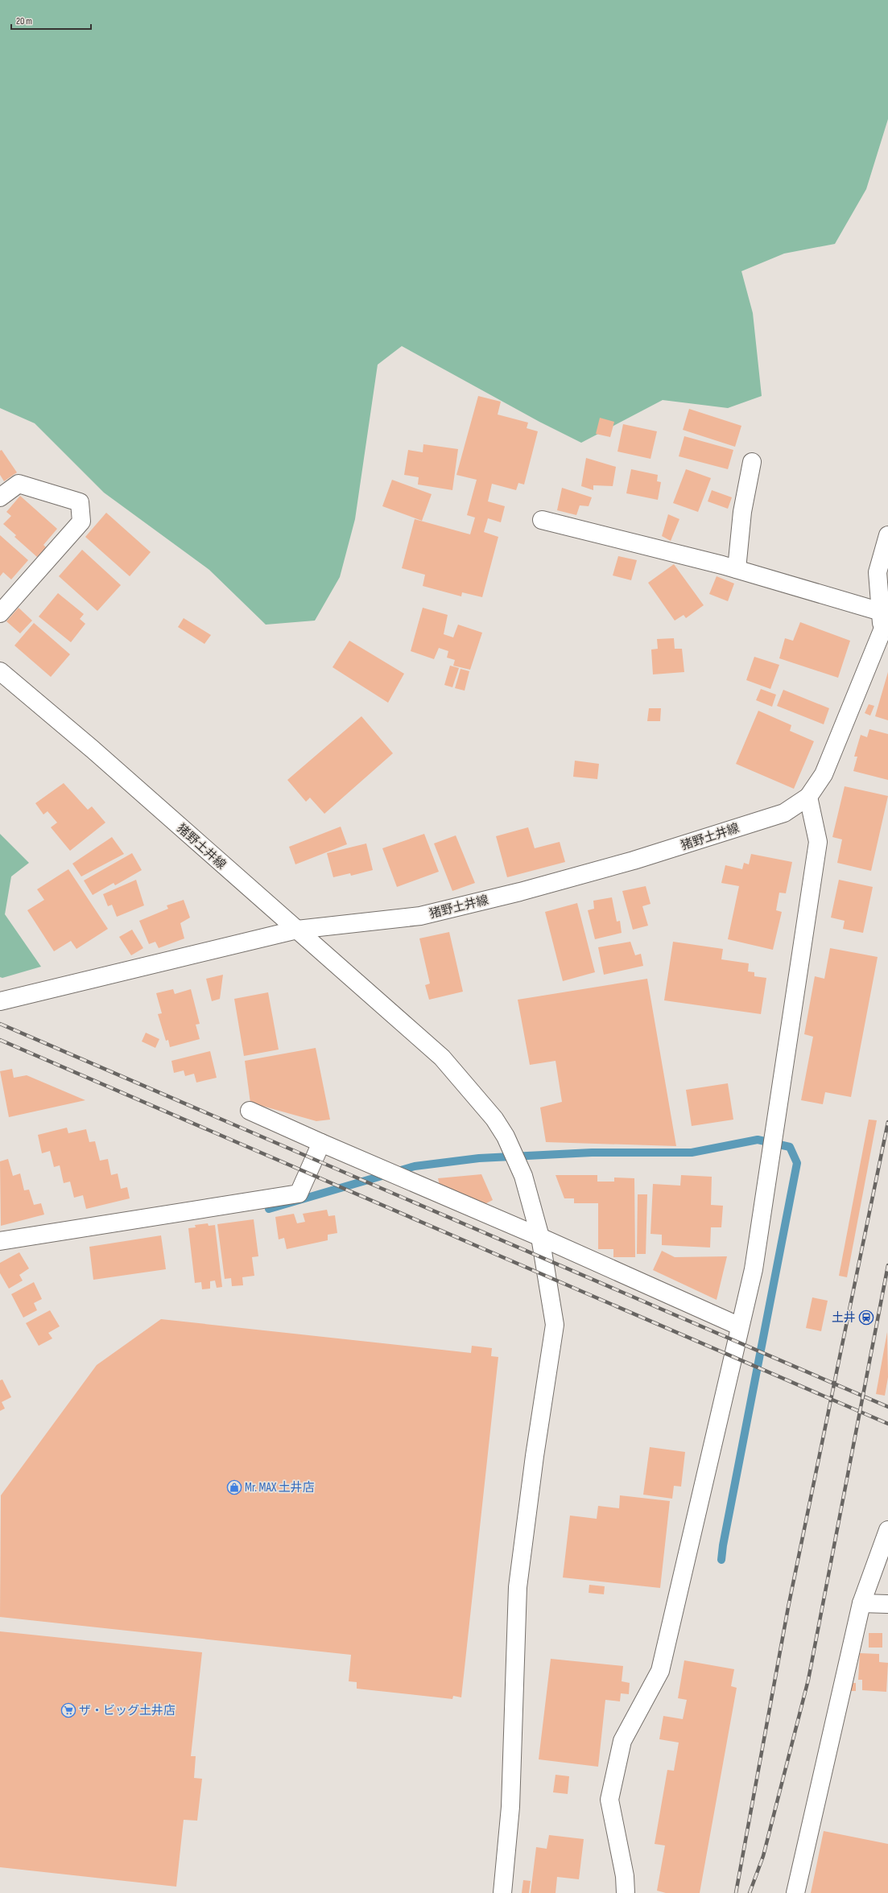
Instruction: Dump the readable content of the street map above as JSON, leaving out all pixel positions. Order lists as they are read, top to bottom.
{
  "streets": {
    "street": ["猪野土井線"]
  },
  "places": {
    "station": ["土井"],
    "shop": ["Mr. MAX 土井店"],
    "supermarket": ["ザ・ビッグ土井店"]
  },
  "scale_bar": "20 m"
}
